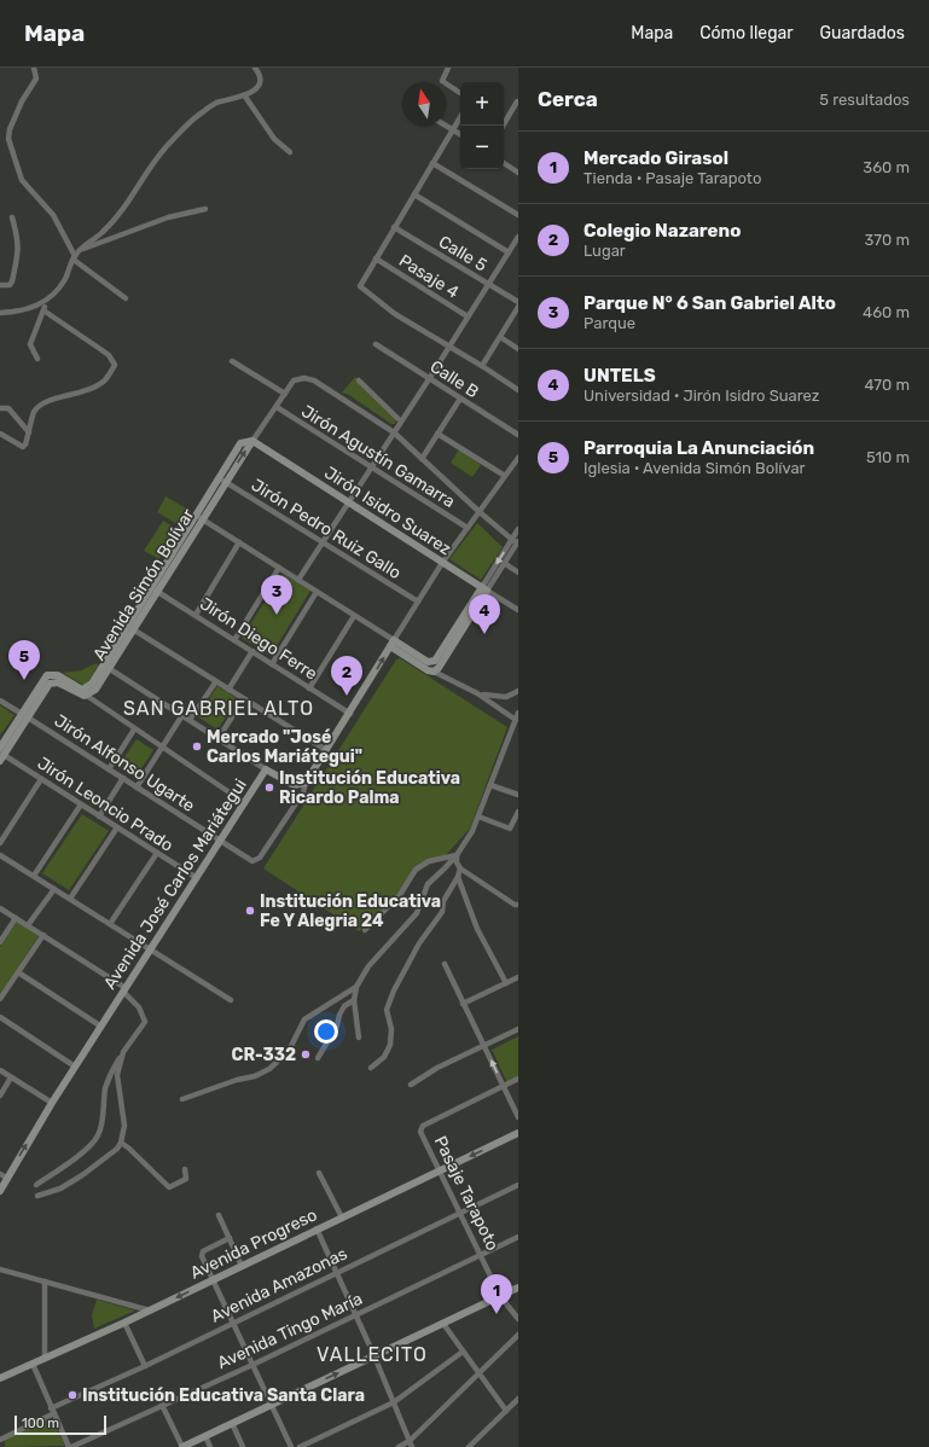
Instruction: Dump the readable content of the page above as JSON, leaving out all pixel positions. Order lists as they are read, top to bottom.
{
  "streets": {
    "street": [
      "Calle 5",
      "Pasaje 4",
      "Calle B",
      "Jirón Agustín Gamarra",
      "Jirón Isidro Suarez",
      "Jirón Pedro Ruiz Gallo",
      "Avenida Simón Bolívar",
      "Jirón Diego Ferre",
      "Jirón Alfonso Ugarte",
      "Jirón Leoncio Prado",
      "Avenida José Carlos Mariátegui",
      "Pasaje Tarapoto",
      "Avenida Progreso",
      "Avenida Amazonas",
      "Avenida Tingo María"
    ]
  },
  "crossings": [
    ["Jirón Agustín Gamarra", "Avenida Simón Bolívar"],
    ["Jirón Isidro Suarez", "Avenida Simón Bolívar"],
    ["Jirón Pedro Ruiz Gallo", "Avenida Simón Bolívar"],
    ["Avenida Simón Bolívar", "Jirón Diego Ferre"],
    ["Jirón Alfonso Ugarte", "Avenida José Carlos Mariátegui"],
    ["Jirón Leoncio Prado", "Avenida José Carlos Mariátegui"],
    ["Pasaje Tarapoto", "Avenida Progreso"],
    ["Pasaje Tarapoto", "Avenida Amazonas"],
    ["Pasaje Tarapoto", "Avenida Tingo María"]
  ],
  "districts": ["SAN GABRIEL ALTO", "VALLECITO"],
  "places": [
    "Mercado \"José Carlos Mariátegui\"",
    "Institución Educativa Ricardo Palma",
    "Institución Educativa Fe Y Alegria 24",
    "CR-332",
    "Institución Educativa Santa Clara"
  ],
  "scale_bar": "100 m",
  "north": "top",
  "page": {
    "header": "Mapa",
    "nav": ["Mapa", "Cómo llegar", "Guardados"],
    "heading": ["Cerca", "5 resultados"],
    "map_buttons": ["+", "−"],
    "list": [
      {
        "mark": "1",
        "name": "Mercado Girasol",
        "note": "Tienda · Pasaje Tarapoto",
        "value": "360 m"
      },
      {
        "mark": "2",
        "name": "Colegio Nazareno",
        "note": "Lugar",
        "value": "370 m"
      },
      {
        "mark": "3",
        "name": "Parque N° 6 San Gabriel Alto",
        "note": "Parque",
        "value": "460 m"
      },
      {
        "mark": "4",
        "name": "UNTELS",
        "note": "Universidad · Jirón Isidro Suarez",
        "value": "470 m"
      },
      {
        "mark": "5",
        "name": "Parroquia La Anunciación",
        "note": "Iglesia · Avenida Simón Bolívar",
        "value": "510 m"
      }
    ],
    "pins": [
      "3",
      "4",
      "5",
      "2",
      "1"
    ],
    "scale": "100 m"
  }
}
